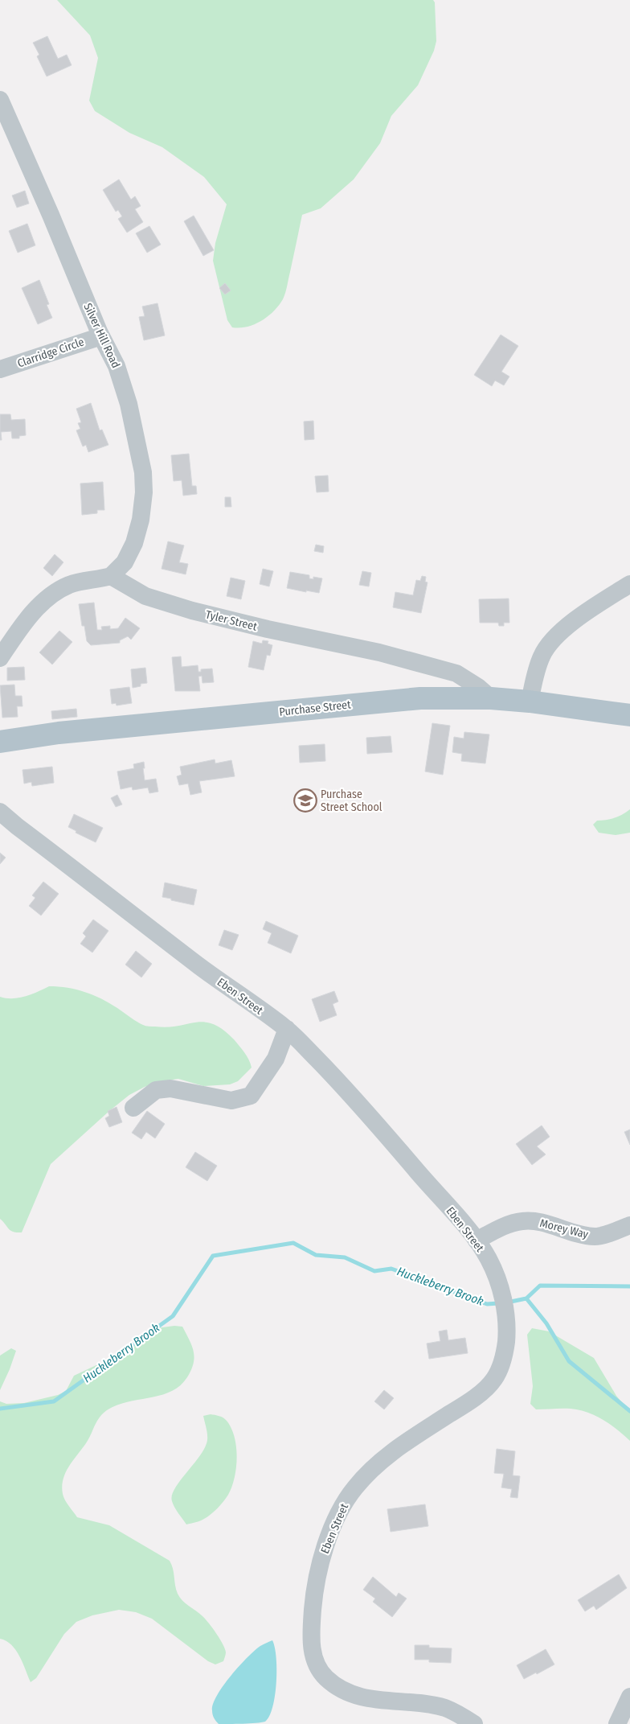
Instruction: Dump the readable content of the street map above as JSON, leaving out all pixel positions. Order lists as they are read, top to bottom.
{
  "streets": {
    "main road": ["Purchase Street"],
    "street": [
      "Silver Hill Road",
      "Clarridge Circle",
      "Tyler Street",
      "Eben Street",
      "Morey Way"
    ]
  },
  "crossings": [
    ["Silver Hill Road", "Clarridge Circle"],
    ["Silver Hill Road", "Tyler Street"],
    ["Tyler Street", "Purchase Street"],
    ["Eben Street", "Morey Way"]
  ],
  "water": ["Huckleberry Brook"],
  "places": {
    "school or university": ["Purchase Street School"]
  }
}
